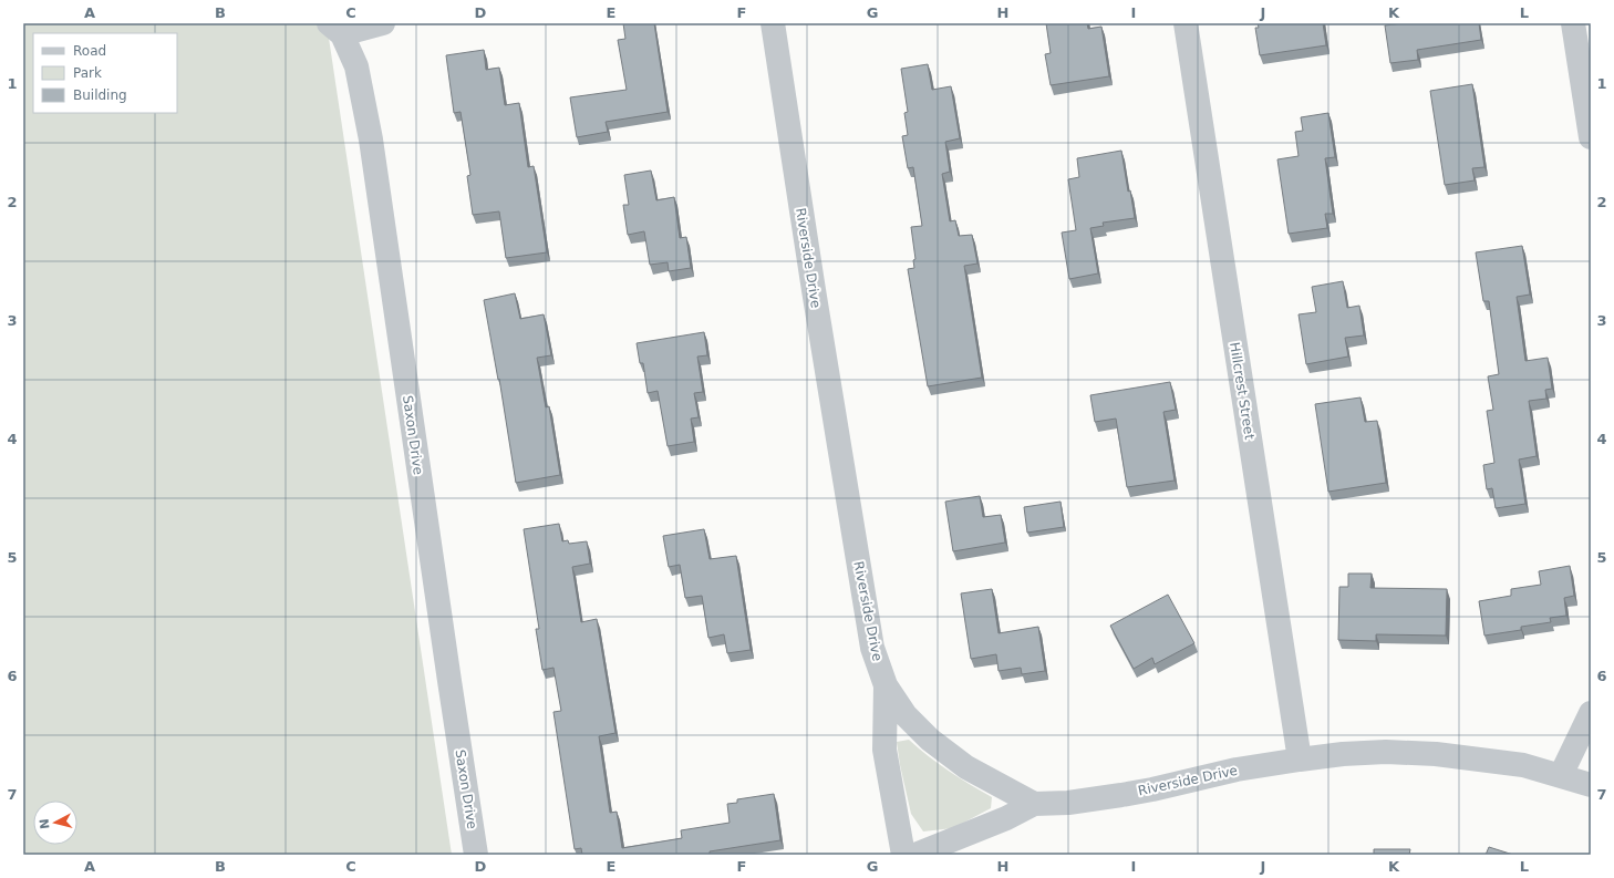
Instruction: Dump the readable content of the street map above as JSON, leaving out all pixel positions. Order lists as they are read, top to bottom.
{
  "streets": {
    "street": ["Riverside Drive", "Hillcrest Street", "Saxon Drive"]
  },
  "crossings": [
    ["Riverside Drive", "Hillcrest Street"]
  ],
  "legend": ["Road", "Park", "Building"],
  "north": "left",
  "grid": {
    "columns": [
      "A",
      "B",
      "C",
      "D",
      "E",
      "F",
      "G",
      "H",
      "I",
      "J",
      "K",
      "L"
    ],
    "rows": [
      "1",
      "2",
      "3",
      "4",
      "5",
      "6",
      "7"
    ]
  }
}
